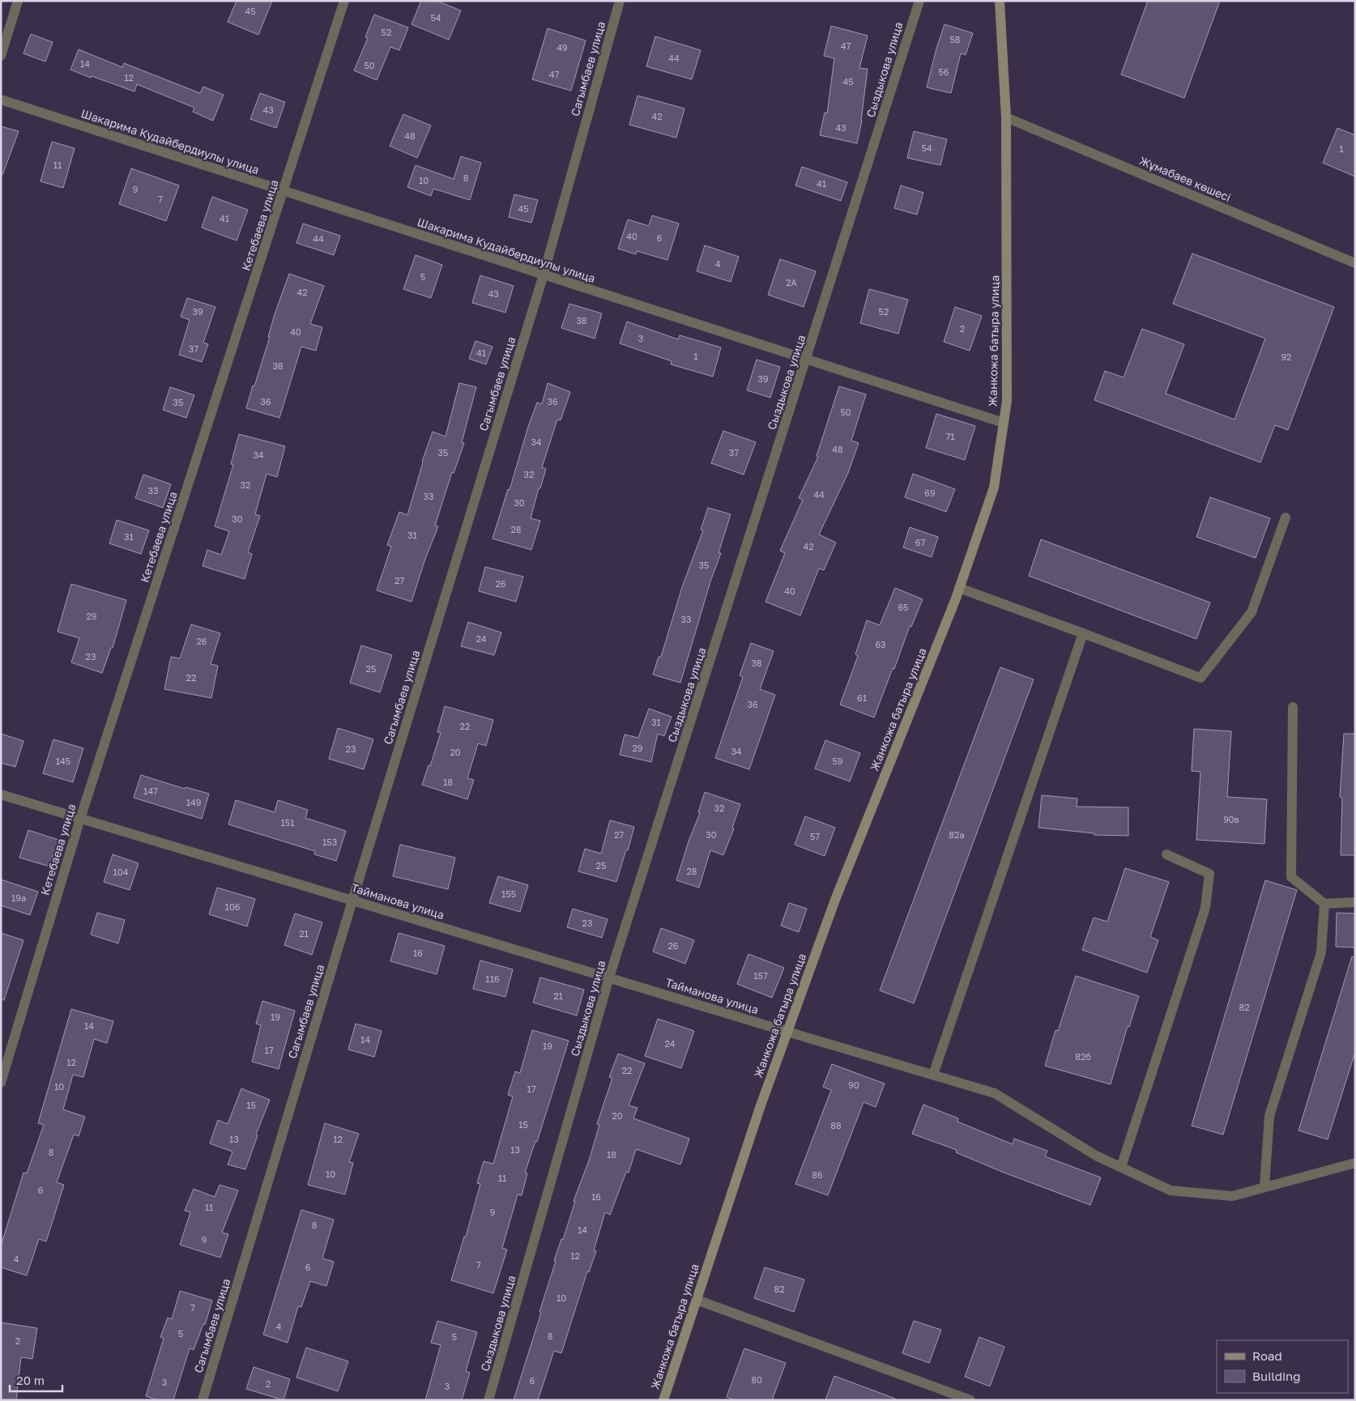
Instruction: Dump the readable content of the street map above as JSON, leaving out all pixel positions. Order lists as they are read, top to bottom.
{
  "streets": {
    "street": [
      "Сагымбаев улица",
      "Сыздыкова улица",
      "Шакарима Кудайбердиулы улица",
      "Жұмабаев көшесі",
      "Кетебаева улица",
      "Жанкожа батыра улица",
      "Тайманова улица"
    ]
  },
  "crossings": [
    ["Сагымбаев улица", "Шакарима Кудайбердиулы улица"],
    ["Сагымбаев улица", "Тайманова улица"],
    ["Сыздыкова улица", "Шакарима Кудайбердиулы улица"],
    ["Сыздыкова улица", "Тайманова улица"],
    ["Шакарима Кудайбердиулы улица", "Кетебаева улица"],
    ["Шакарима Кудайбердиулы улица", "Жанкожа батыра улица"],
    ["Жұмабаев көшесі", "Жанкожа батыра улица"],
    ["Кетебаева улица", "Тайманова улица"],
    ["Жанкожа батыра улица", "Тайманова улица"]
  ],
  "house_numbers": [
    "45",
    "54",
    "52",
    "58",
    "47",
    "49",
    "44",
    "14",
    "50",
    "56",
    "47",
    "12",
    "45",
    "43",
    "42",
    "43",
    "48",
    "54",
    "1",
    "11",
    "8",
    "10",
    "41",
    "9",
    "7",
    "45",
    "41",
    "40",
    "6",
    "44",
    "4",
    "5",
    "2А",
    "42",
    "43",
    "39",
    "52",
    "38",
    "2",
    "40",
    "3",
    "37",
    "41",
    "1",
    "92",
    "38",
    "39",
    "36",
    "36",
    "35",
    "50",
    "71",
    "34",
    "48",
    "35",
    "37",
    "34",
    "32",
    "32",
    "33",
    "69",
    "44",
    "33",
    "30",
    "30",
    "28",
    "31",
    "31",
    "67",
    "42",
    "35",
    "27",
    "26",
    "40",
    "65",
    "29",
    "33",
    "24",
    "26",
    "63",
    "23",
    "38",
    "25",
    "22",
    "61",
    "36",
    "31",
    "22",
    "29",
    "23",
    "34",
    "20",
    "145",
    "59",
    "18",
    "147",
    "149",
    "32",
    "90в",
    "151",
    "27",
    "30",
    "82а",
    "57",
    "153",
    "25",
    "28",
    "104",
    "155",
    "19а",
    "106",
    "23",
    "21",
    "26",
    "16",
    "157",
    "116",
    "21",
    "82",
    "19",
    "14",
    "14",
    "24",
    "19",
    "17",
    "82б",
    "12",
    "22",
    "90",
    "10",
    "17",
    "15",
    "20",
    "15",
    "88",
    "13",
    "12",
    "13",
    "8",
    "18",
    "10",
    "86",
    "11",
    "6",
    "16",
    "11",
    "9",
    "8",
    "14",
    "9",
    "12",
    "4",
    "7",
    "6",
    "82",
    "10",
    "7",
    "4",
    "5",
    "8",
    "5",
    "2",
    "80",
    "6",
    "3",
    "2",
    "3"
  ],
  "legend": ["Road", "Building"],
  "scale_bar": "20 m"
}
